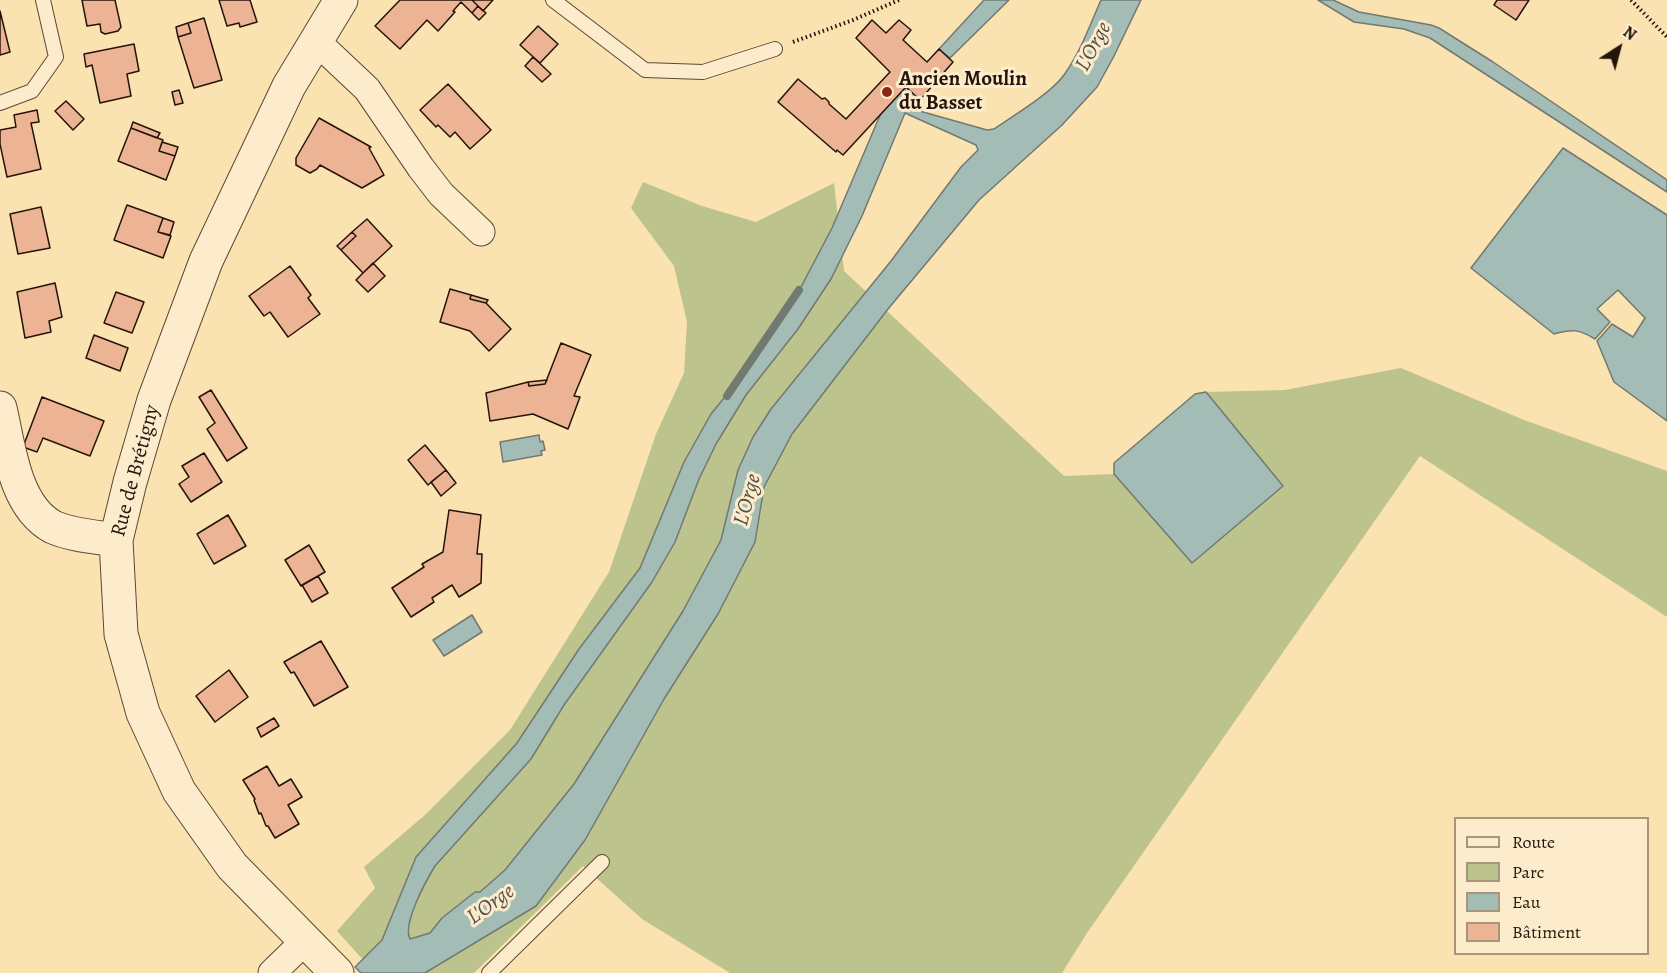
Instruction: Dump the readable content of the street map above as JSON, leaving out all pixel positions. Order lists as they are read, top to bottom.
{
  "streets": {
    "street": ["Rue de Brétigny"]
  },
  "water": ["L'Orge"],
  "places": ["Ancien Moulin du Basset"],
  "legend": [
    "Route",
    "Parc",
    "Eau",
    "Bâtiment"
  ],
  "north": "top right"
}
